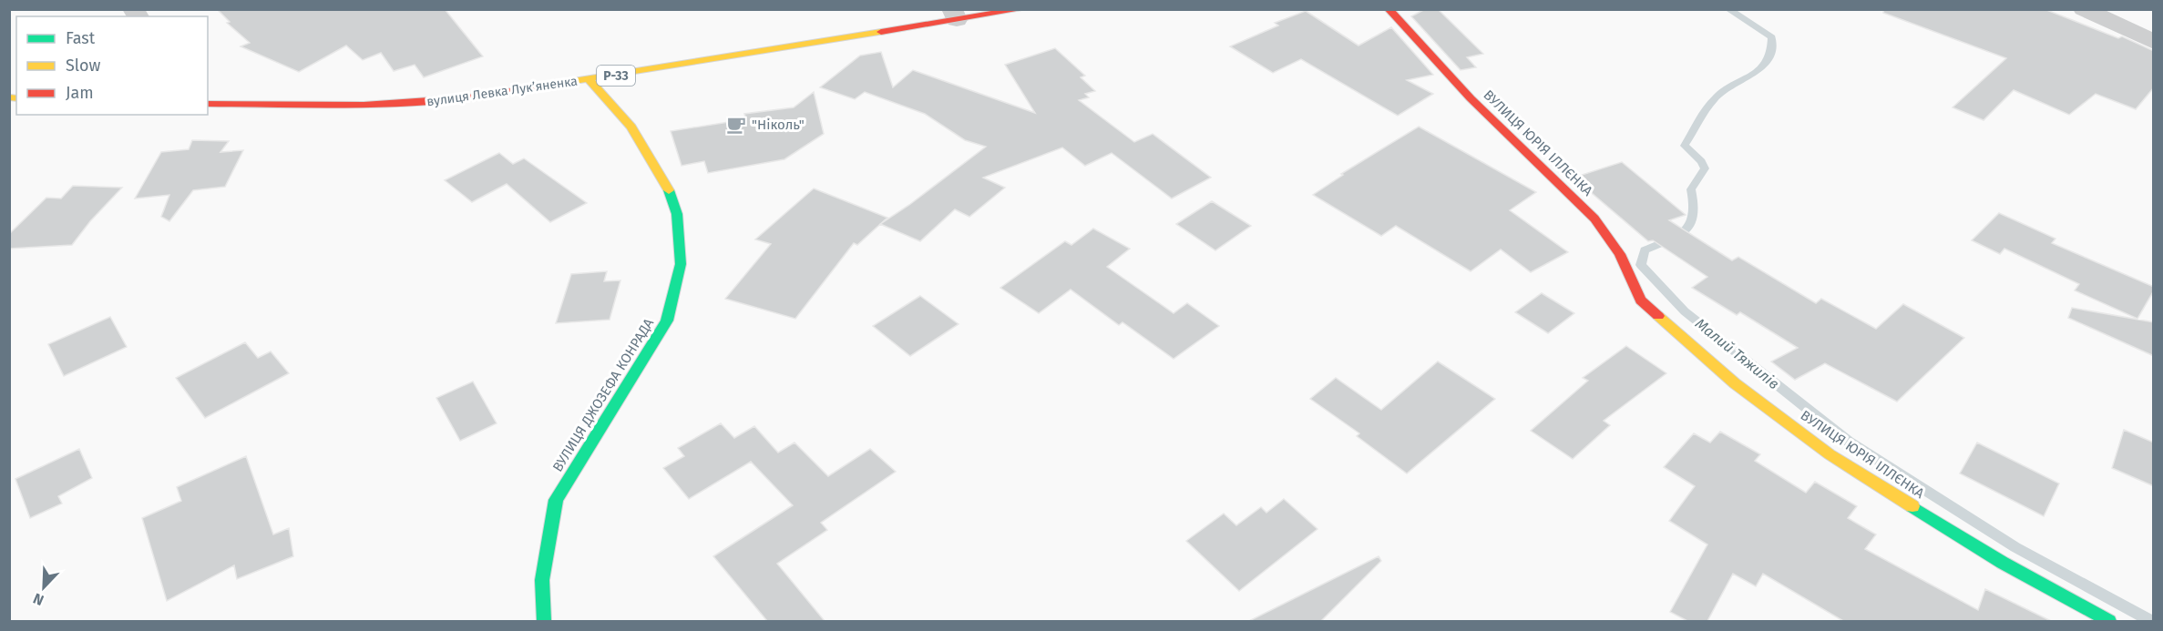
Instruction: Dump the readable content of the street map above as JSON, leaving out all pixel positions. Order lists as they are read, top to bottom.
{
  "streets": {
    "street": [
      "Р-33",
      "вулиця Левка Лукʼяненка",
      "ВУЛИЦЯ ЮРІЯ ІЛЛЄНКА",
      "ВУЛИЦЯ ДЖОЗЕФА КОНРАДА"
    ]
  },
  "crossings": [
    ["вулиця Левка Лукʼяненка", "ВУЛИЦЯ ДЖОЗЕФА КОНРАДА"]
  ],
  "water": ["Малий Тяжилів"],
  "places": {
    "cafe": ["\"Ніколь\""]
  },
  "legend": ["Fast", "Slow", "Jam"],
  "north": "bottom left"
}
